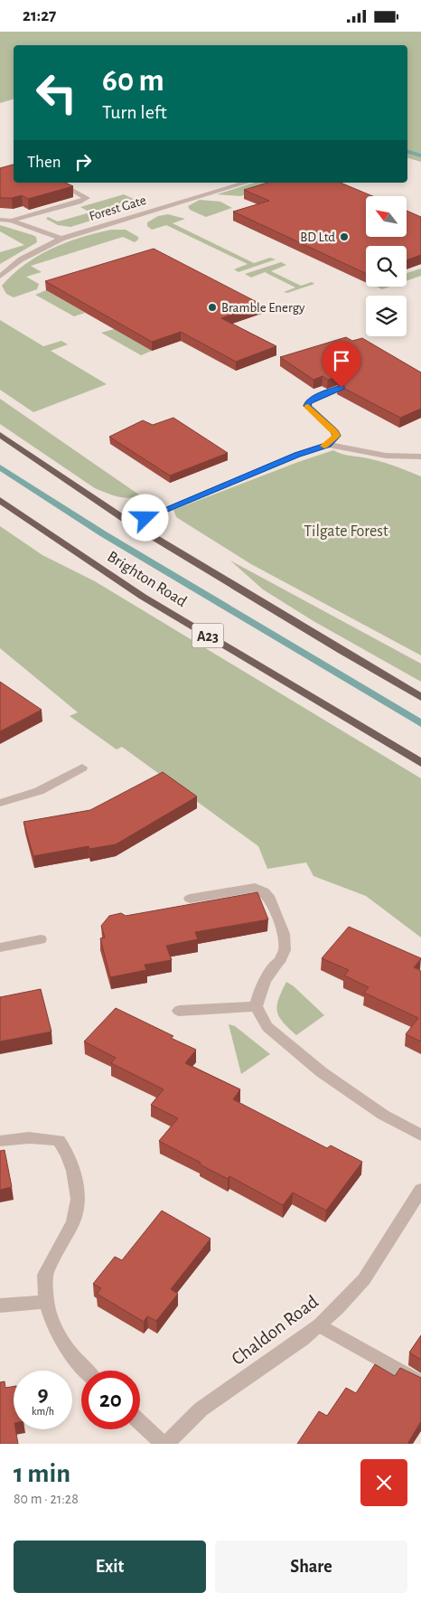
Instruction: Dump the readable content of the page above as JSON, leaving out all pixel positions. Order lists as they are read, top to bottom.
{
  "streets": {
    "main road": ["Brighton Road", "A23"],
    "street": ["Forest Gate", "Chaldon Road"]
  },
  "parks": ["Tilgate Forest"],
  "places": ["BD Ltd", "Bramble Energy"],
  "north": "top left",
  "page": {
    "status": "21:27",
    "turn": ["60 m", "Turn left"],
    "then": "Then",
    "speed": "9 km/h",
    "limit": "20",
    "heading": ["1 min", "80 m · 21:28"],
    "buttons": ["Exit", "Share"]
  }
}
